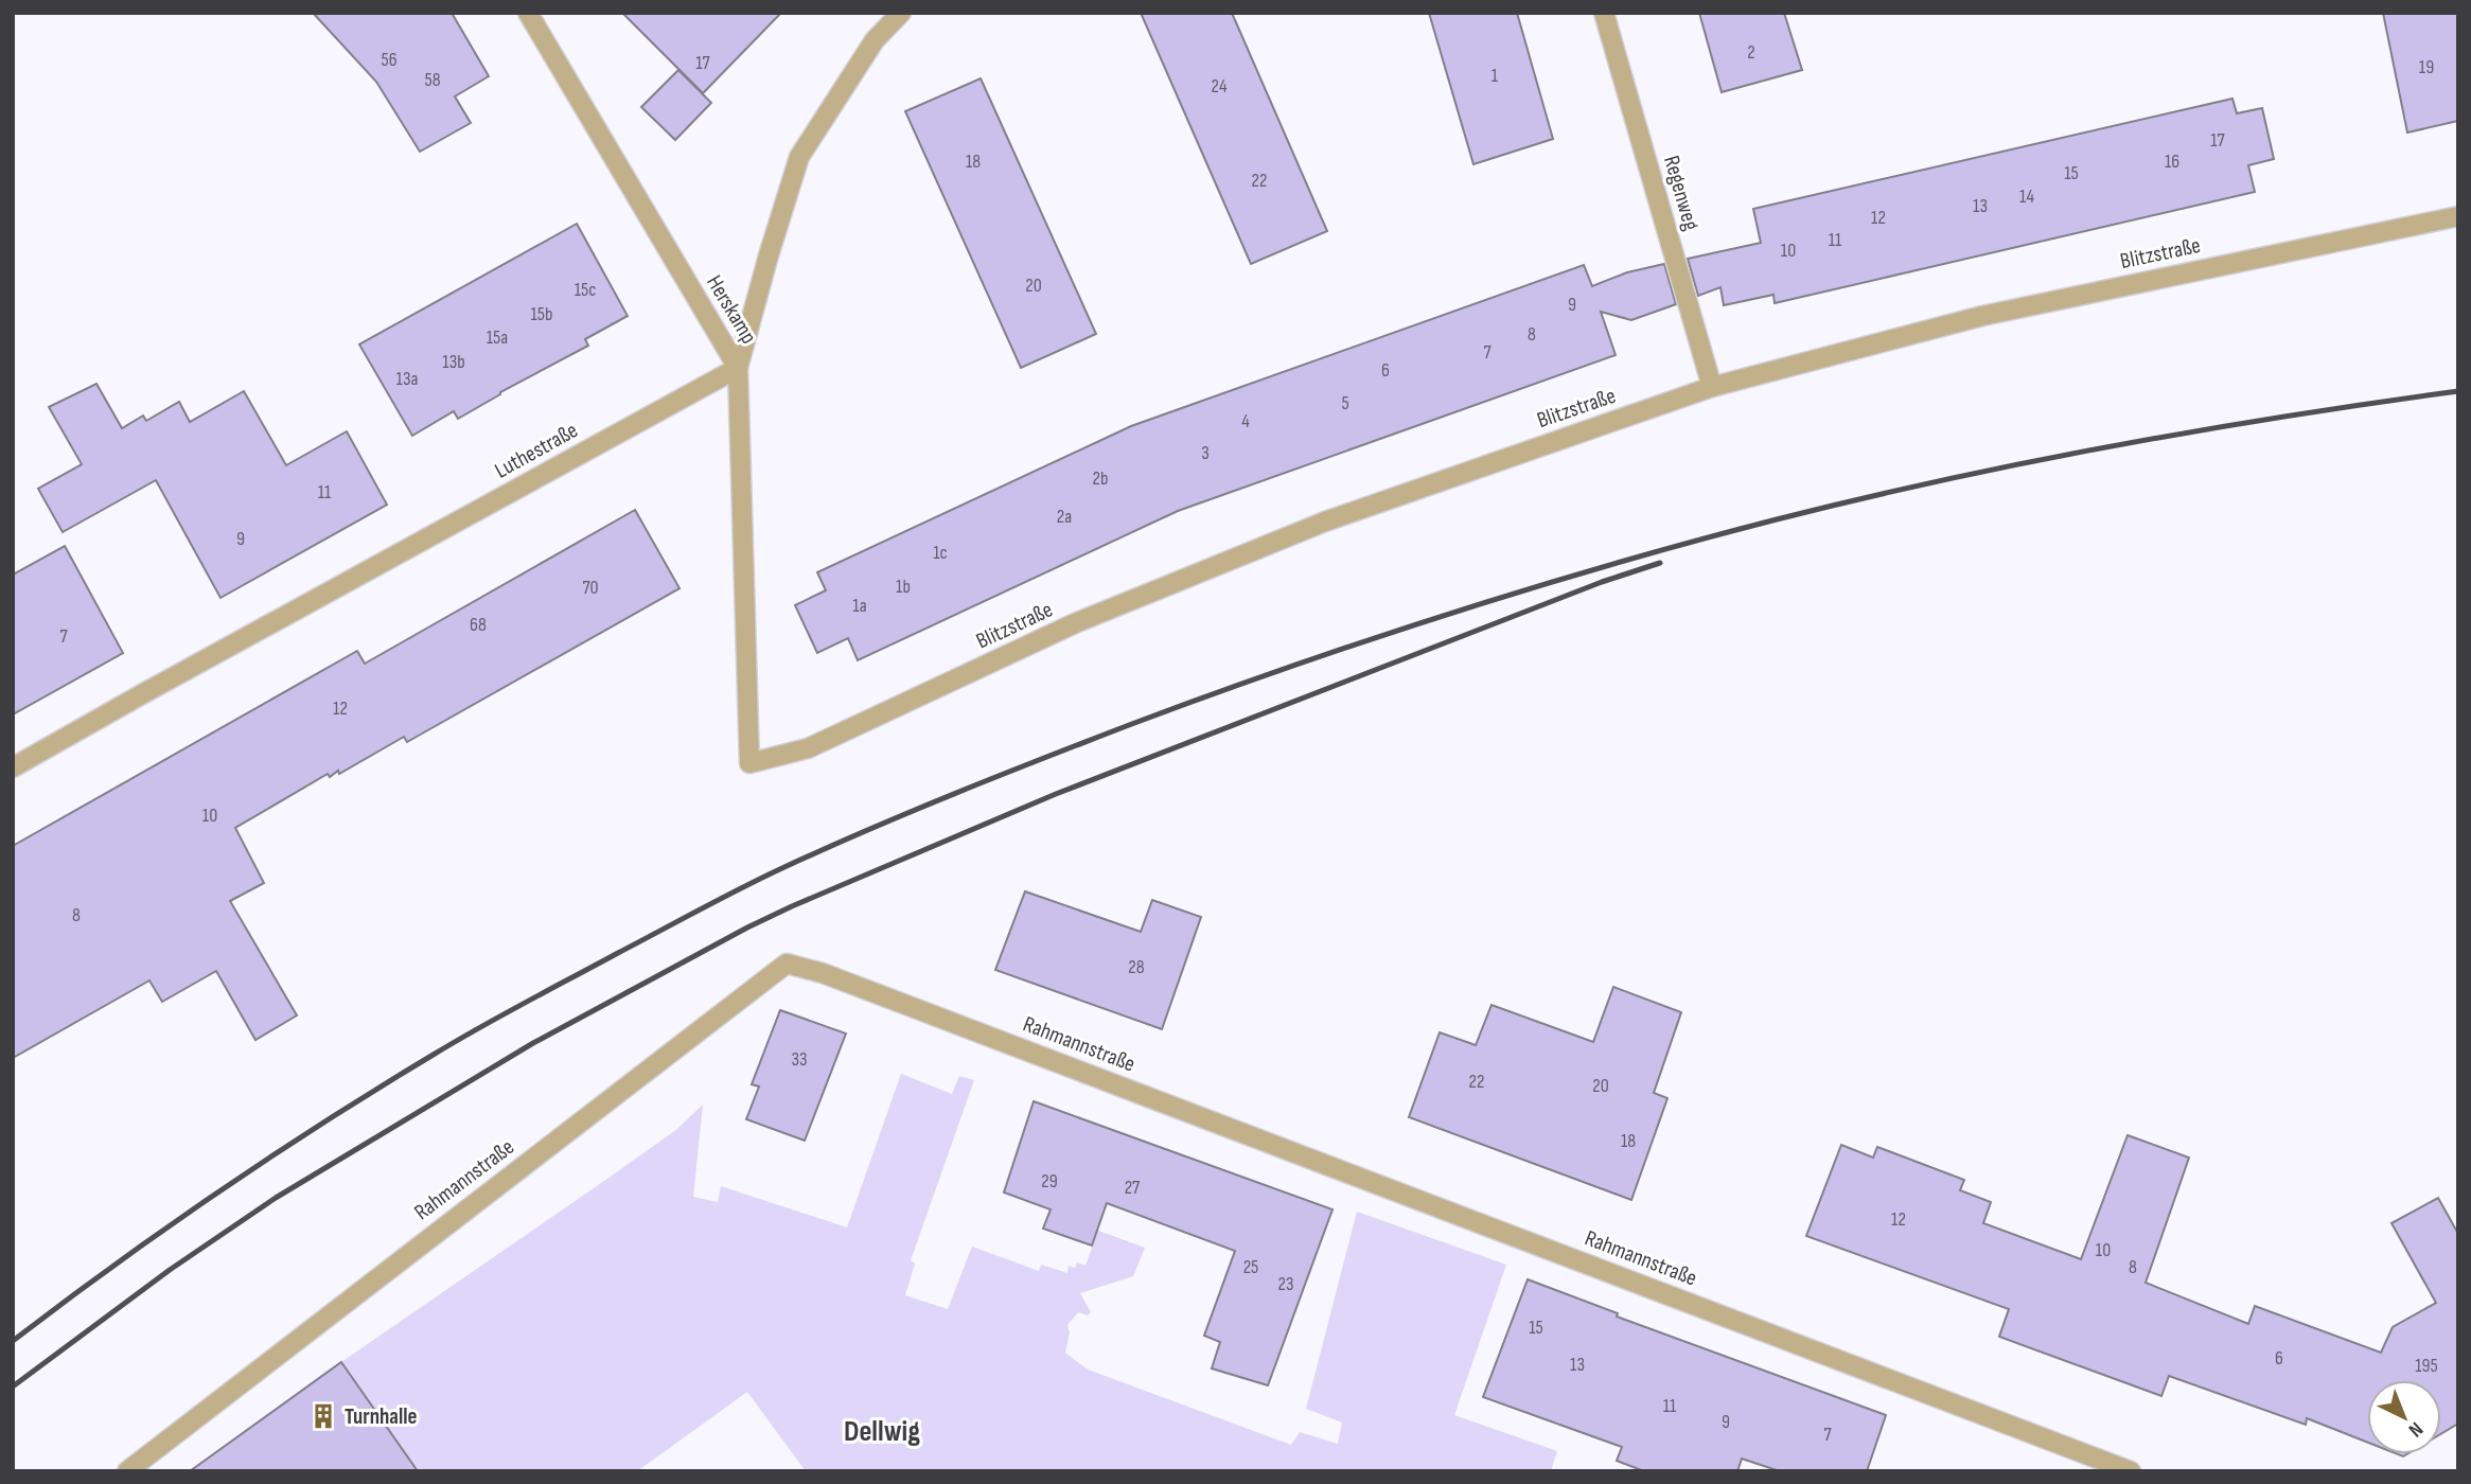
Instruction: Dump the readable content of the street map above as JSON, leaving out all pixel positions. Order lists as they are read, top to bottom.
{
  "streets": {
    "street": [
      "Regenweg",
      "Blitzstraße",
      "Herskamp",
      "Luthestraße",
      "Rahmannstraße"
    ]
  },
  "crossings": [
    ["Regenweg", "Blitzstraße"],
    ["Blitzstraße", "Herskamp"],
    ["Herskamp", "Luthestraße"]
  ],
  "districts": ["Dellwig"],
  "places": {
    "building": ["Turnhalle"]
  },
  "house_numbers": [
    "2",
    "56",
    "17",
    "19",
    "1",
    "58",
    "24",
    "17",
    "18",
    "16",
    "15",
    "22",
    "14",
    "13",
    "12",
    "11",
    "10",
    "20",
    "15c",
    "9",
    "15b",
    "8",
    "15a",
    "7",
    "13b",
    "6",
    "13a",
    "5",
    "4",
    "3",
    "2b",
    "11",
    "2a",
    "9",
    "1c",
    "1b",
    "70",
    "1a",
    "68",
    "7",
    "12",
    "10",
    "8",
    "28",
    "33",
    "22",
    "20",
    "18",
    "29",
    "27",
    "12",
    "10",
    "25",
    "8",
    "23",
    "15",
    "6",
    "13",
    "195",
    "11",
    "9",
    "7"
  ],
  "north": "bottom right"
}
